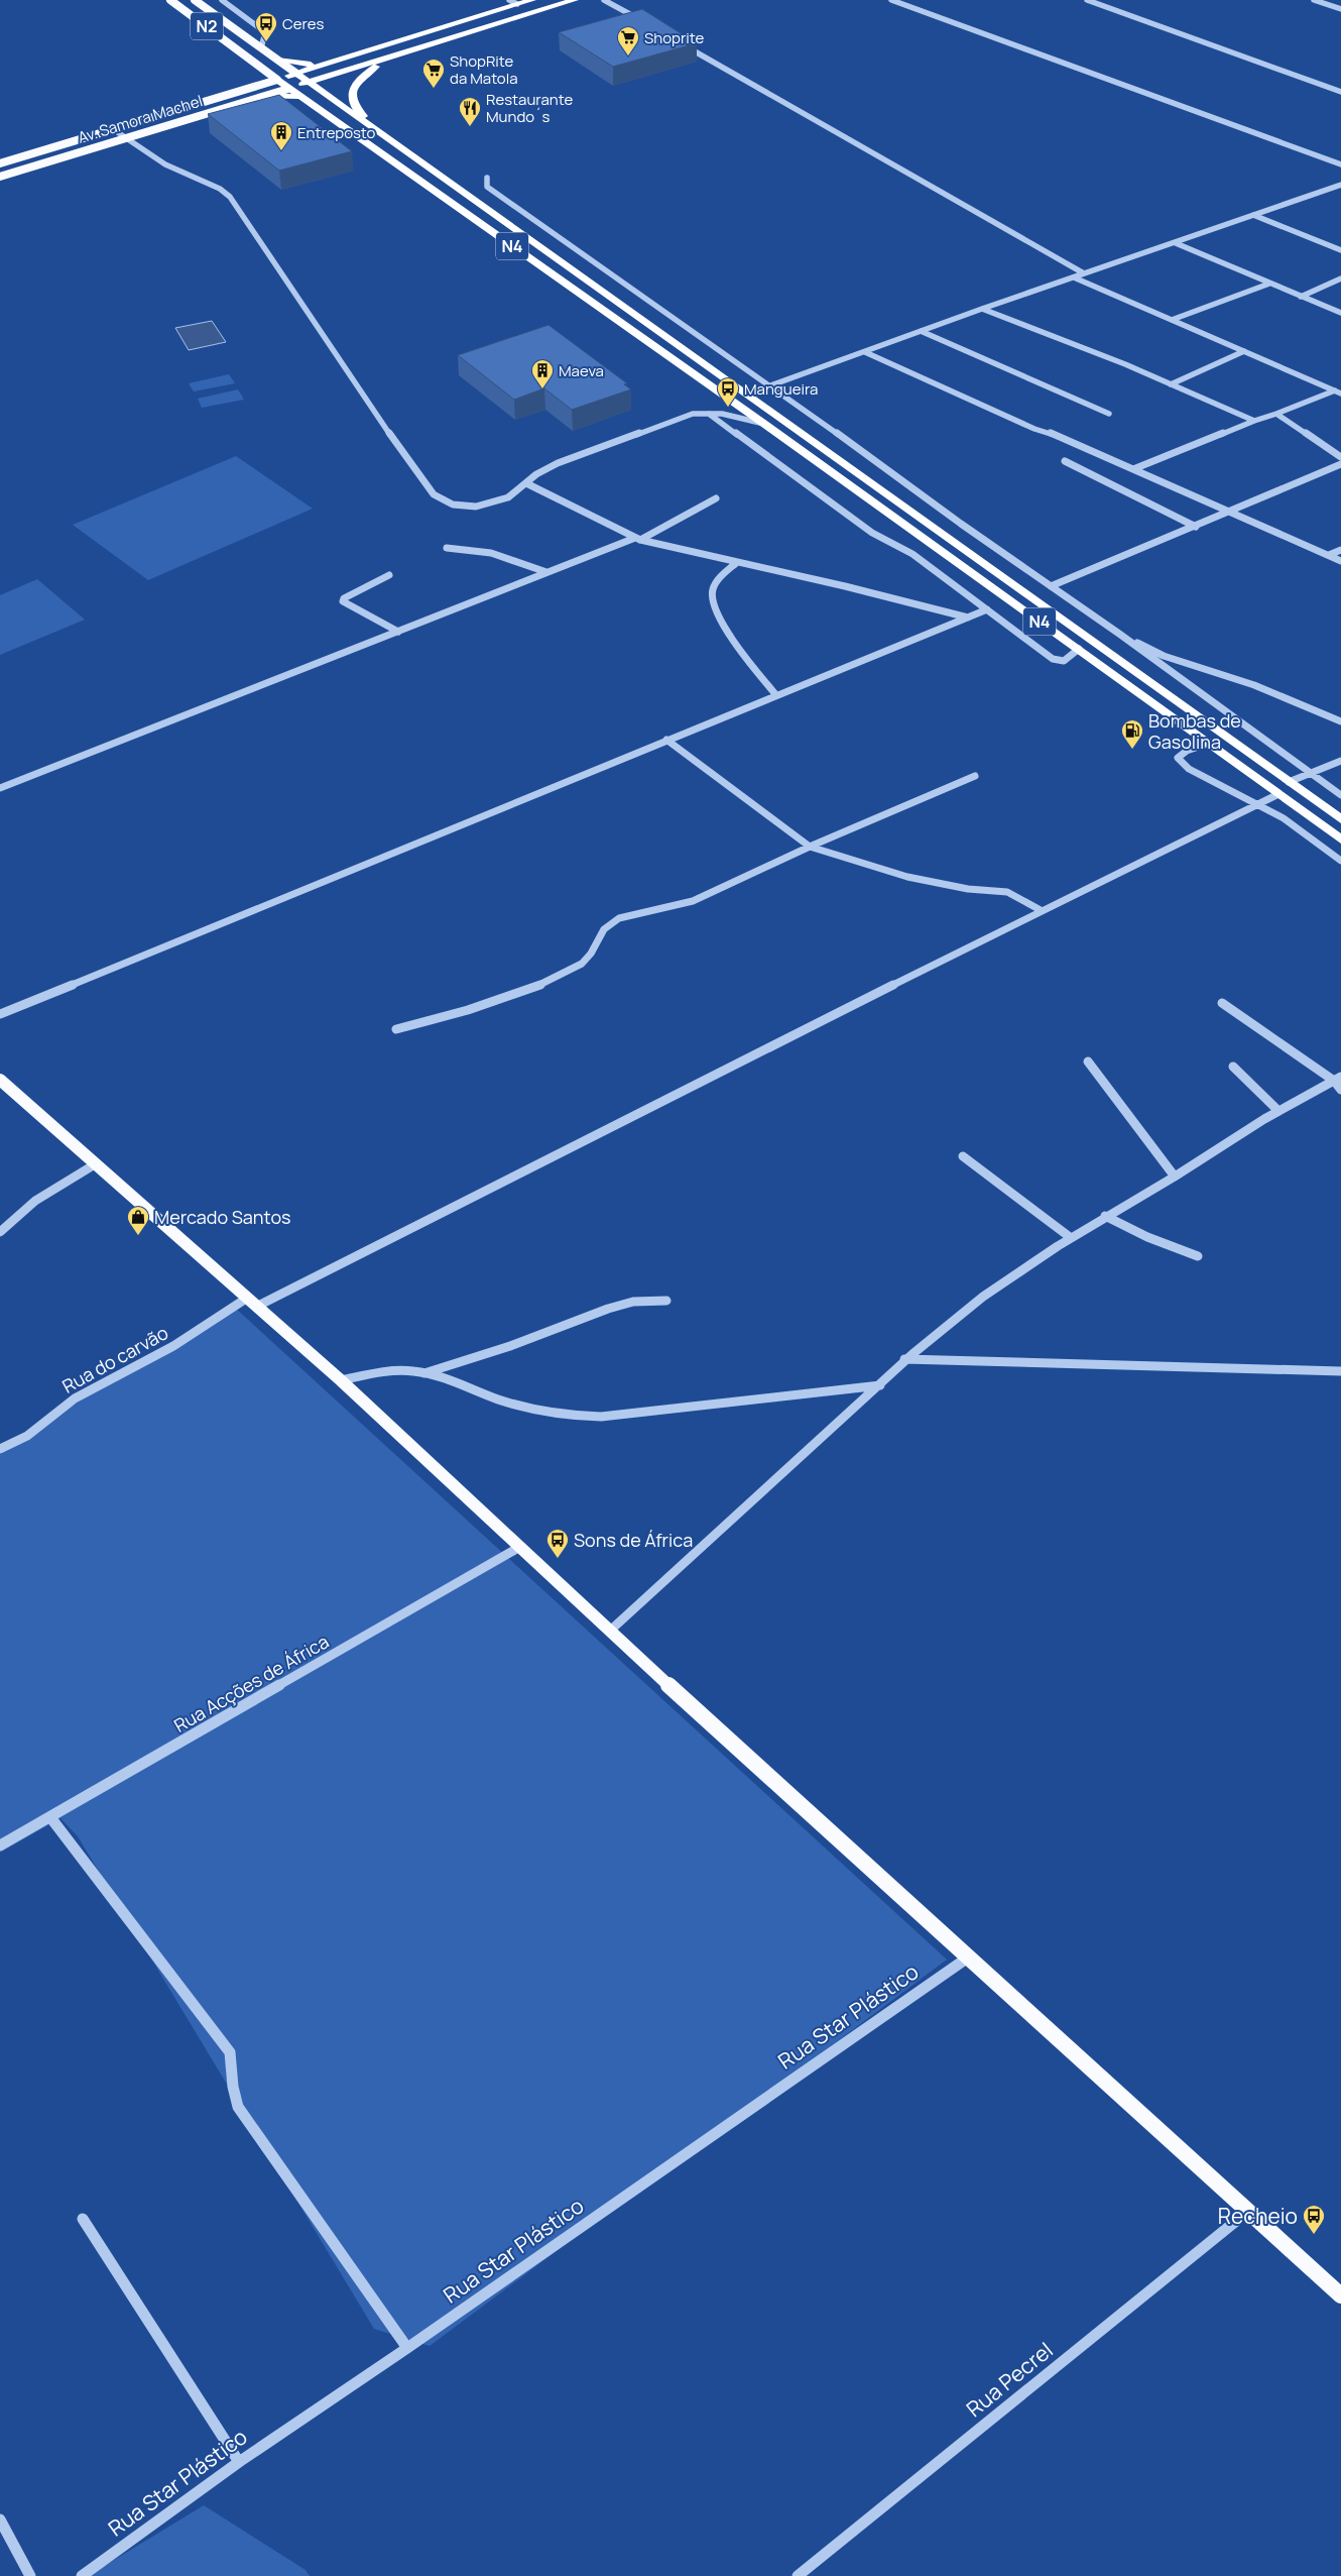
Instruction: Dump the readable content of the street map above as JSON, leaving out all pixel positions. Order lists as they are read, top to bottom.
{
  "streets": {
    "highway": ["N4"],
    "main road": ["N2", "Av. Samora Machel"],
    "street": [
      "Rua do carvão",
      "Rua Acções de África",
      "Rua Star Plástico",
      "Rua Pecrel"
    ]
  },
  "crossings": [
    ["N2", "Av. Samora Machel"],
    ["N2", "N4"],
    ["Av. Samora Machel", "N4"],
    ["N4", "Rua do carvão"]
  ],
  "places": {
    "bus stop": [
      "Ceres",
      "Mangueira",
      "Sons de África",
      "Recheio"
    ],
    "supermarket": ["Shoprite", "ShopRite da Matola"],
    "restaurant": ["Restaurante Mundo´s"],
    "building": ["Entreposto", "Maeva"],
    "fuel station": ["Bombas de Gasolina"],
    "shop": ["Mercado Santos"]
  }
}
